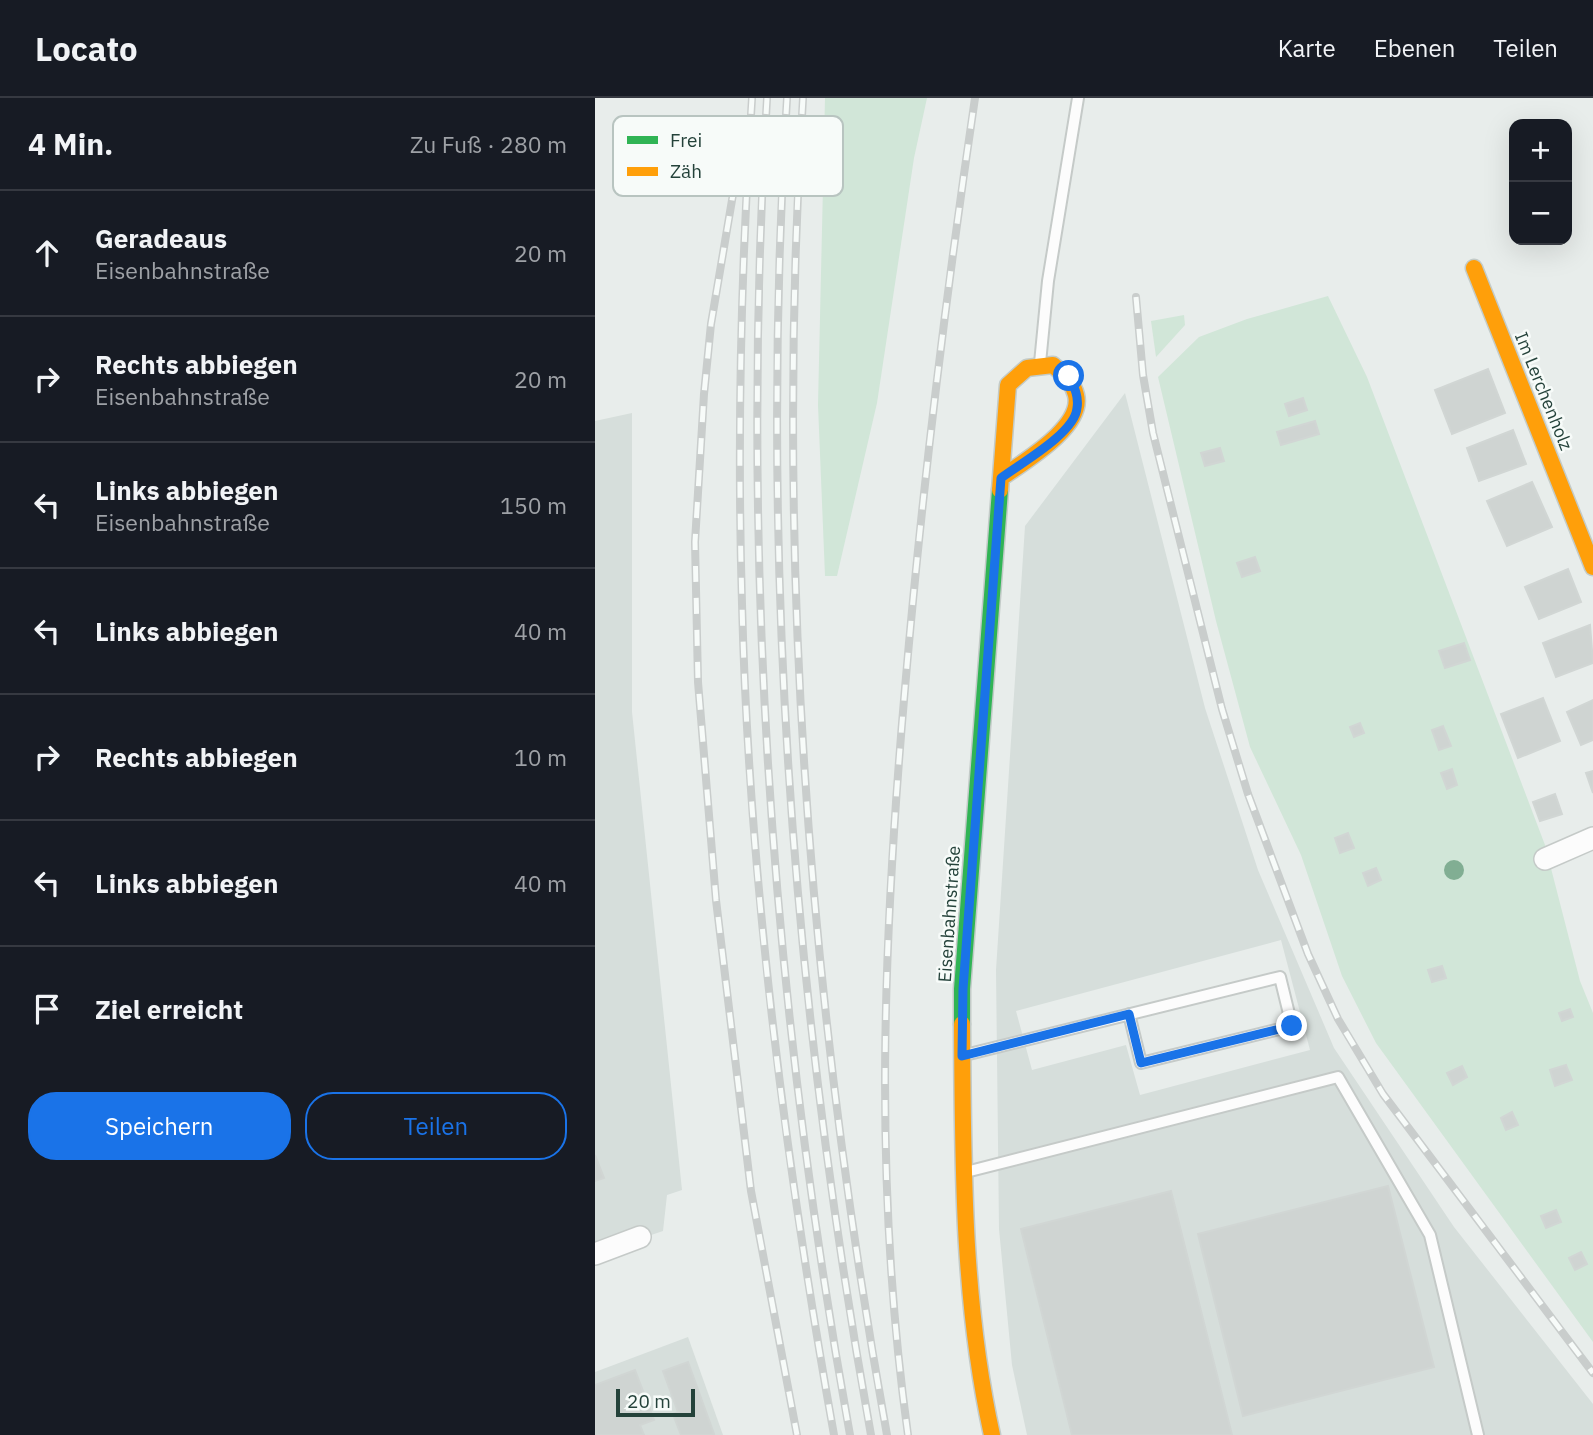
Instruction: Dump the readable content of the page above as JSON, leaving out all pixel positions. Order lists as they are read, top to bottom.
{
  "streets": {
    "street": ["Im Lerchenholz", "Eisenbahnstraße"]
  },
  "legend": ["Frei", "Zäh"],
  "scale_bar": "20 m",
  "page": {
    "header": "Locato",
    "nav": ["Karte", "Ebenen", "Teilen"],
    "heading": ["4 Min.", "Zu Fuß · 280 m"],
    "map_buttons": ["+", "−"],
    "list": [
      ["Geradeaus", "Eisenbahnstraße", "20 m"],
      ["Rechts abbiegen", "Eisenbahnstraße", "20 m"],
      ["Links abbiegen", "Eisenbahnstraße", "150 m"],
      ["Links abbiegen", "40 m"],
      ["Rechts abbiegen", "10 m"],
      ["Links abbiegen", "40 m"],
      "Ziel erreicht"
    ],
    "buttons": ["Speichern", "Teilen"],
    "scale": "20 m"
  }
}
